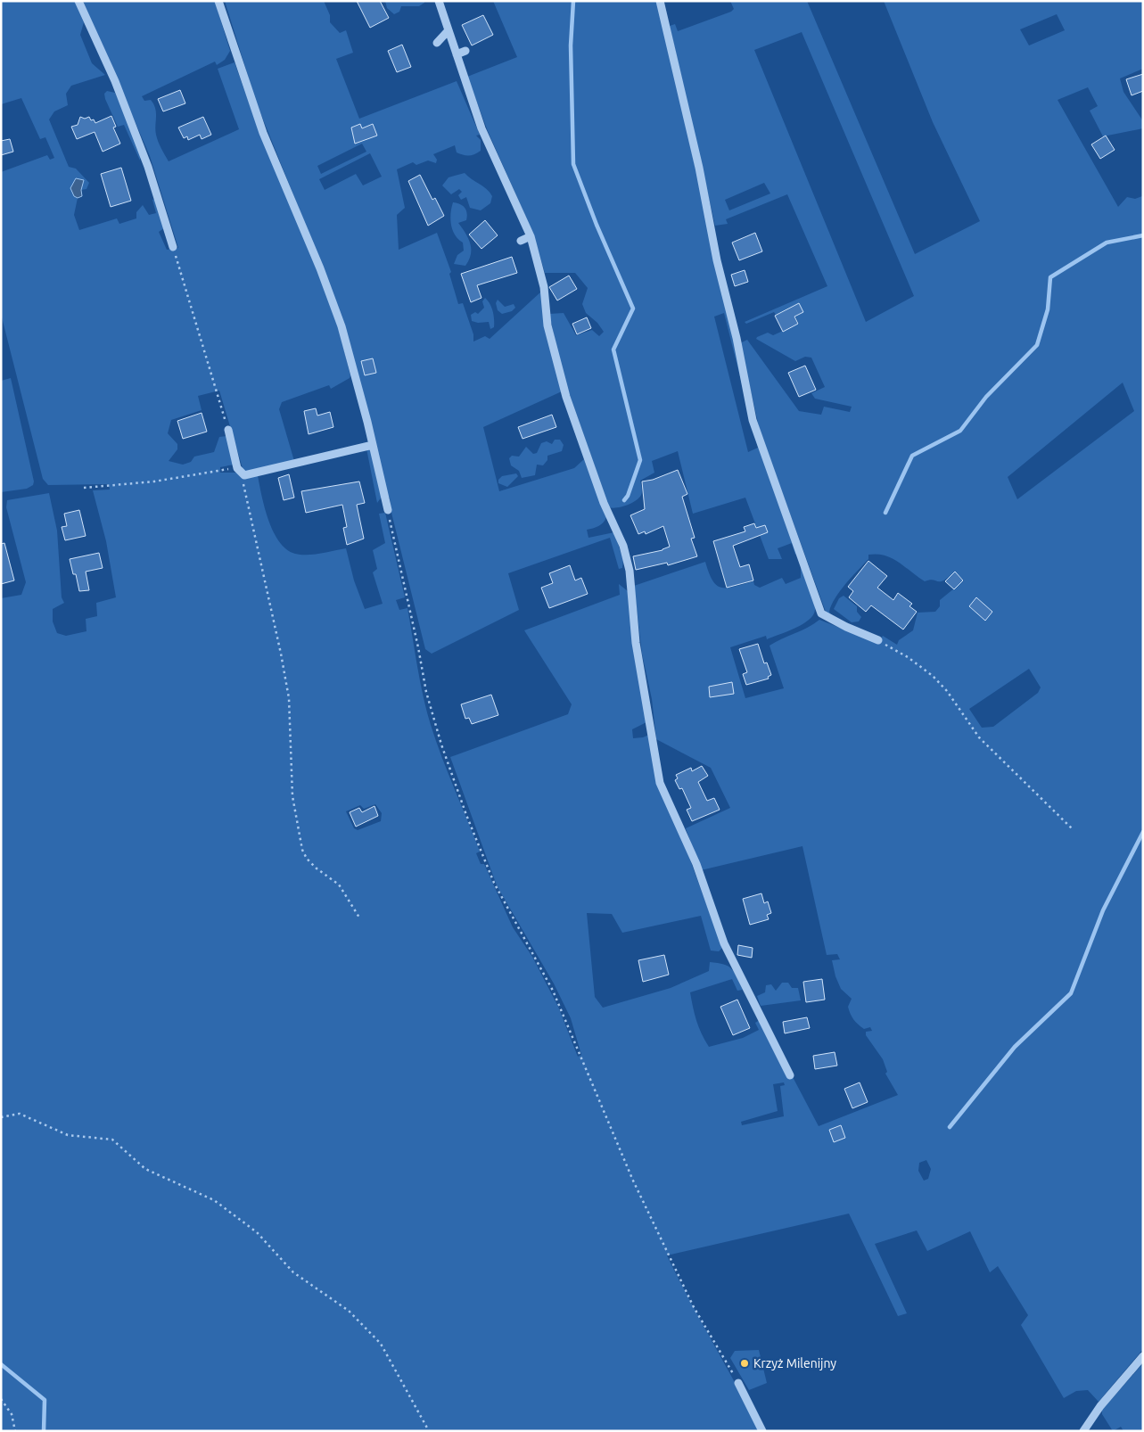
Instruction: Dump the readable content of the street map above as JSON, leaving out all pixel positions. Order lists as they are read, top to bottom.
{
  "places": ["Krzyż Milenijny"]
}
